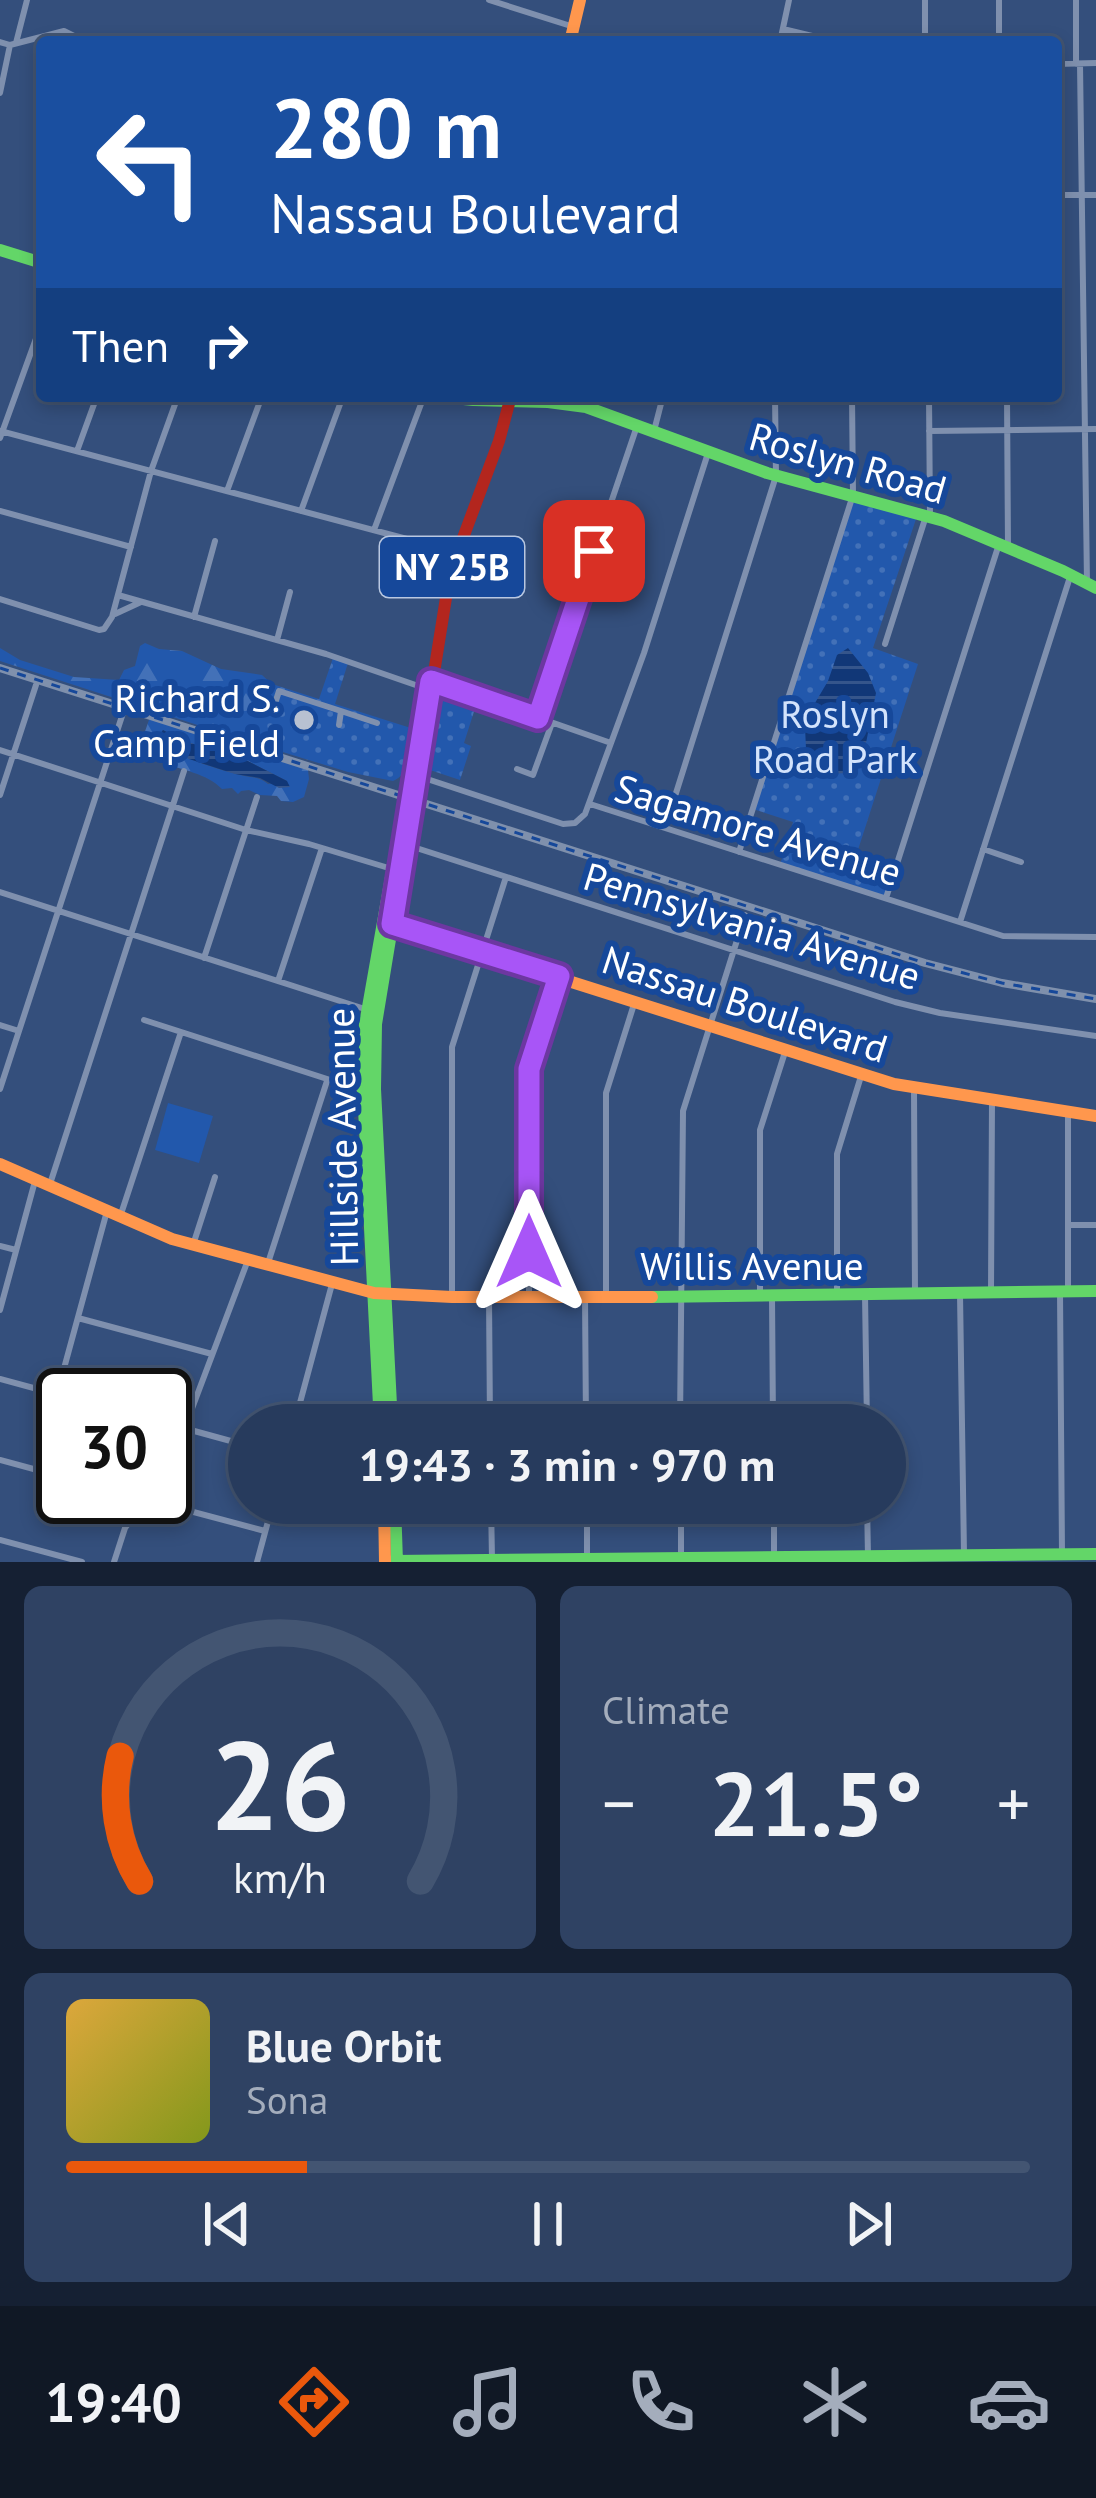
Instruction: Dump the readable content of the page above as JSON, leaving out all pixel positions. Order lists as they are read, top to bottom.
{
  "streets": {
    "main road": [
      "Roslyn Road",
      "NY 25B",
      "Nassau Boulevard",
      "Hillside Avenue",
      "Willis Avenue"
    ],
    "street": ["Sagamore Avenue", "Pennsylvania Avenue"]
  },
  "crossings": [
    ["NY 25B", "Sagamore Avenue"],
    ["NY 25B", "Hillside Avenue"],
    ["Sagamore Avenue", "Hillside Avenue"],
    ["Pennsylvania Avenue", "Hillside Avenue"],
    ["Nassau Boulevard", "Hillside Avenue"],
    ["Hillside Avenue", "Willis Avenue"]
  ],
  "parks": ["Roslyn Road Park"],
  "places": ["Richard S. Camp Field"],
  "page": {
    "turn": ["280 m", "Nassau Boulevard"],
    "then": "Then",
    "limit": "30",
    "trip": "19:43 · 3 min · 970 m",
    "tile": "Climate",
    "heat": ["−", "21.5°", "+"],
    "song": ["Blue Orbit", "Sona"],
    "tabs": "19:40",
    "gauge": ["26", "km/h"]
  }
}
